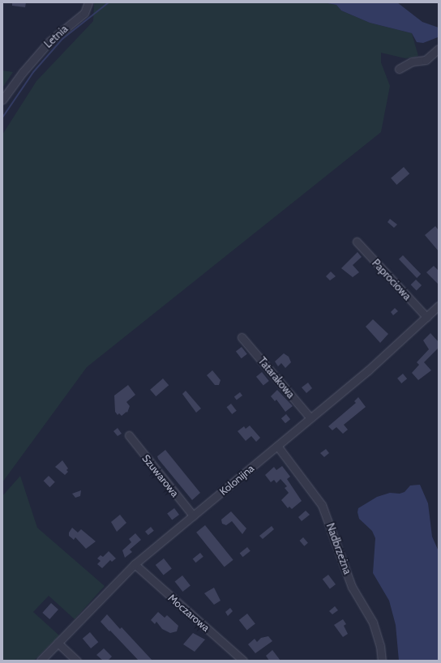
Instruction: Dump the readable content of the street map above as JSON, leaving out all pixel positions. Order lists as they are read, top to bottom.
{
  "streets": {
    "street": [
      "Letnia",
      "Paprociowa",
      "Tatarakowa",
      "Szuwarowa",
      "Kolonijna",
      "Nadbrzeżna",
      "Moczarowa"
    ]
  },
  "crossings": [
    ["Paprociowa", "Kolonijna"],
    ["Tatarakowa", "Kolonijna"],
    ["Szuwarowa", "Kolonijna"],
    ["Kolonijna", "Nadbrzeżna"],
    ["Kolonijna", "Moczarowa"]
  ]
}
